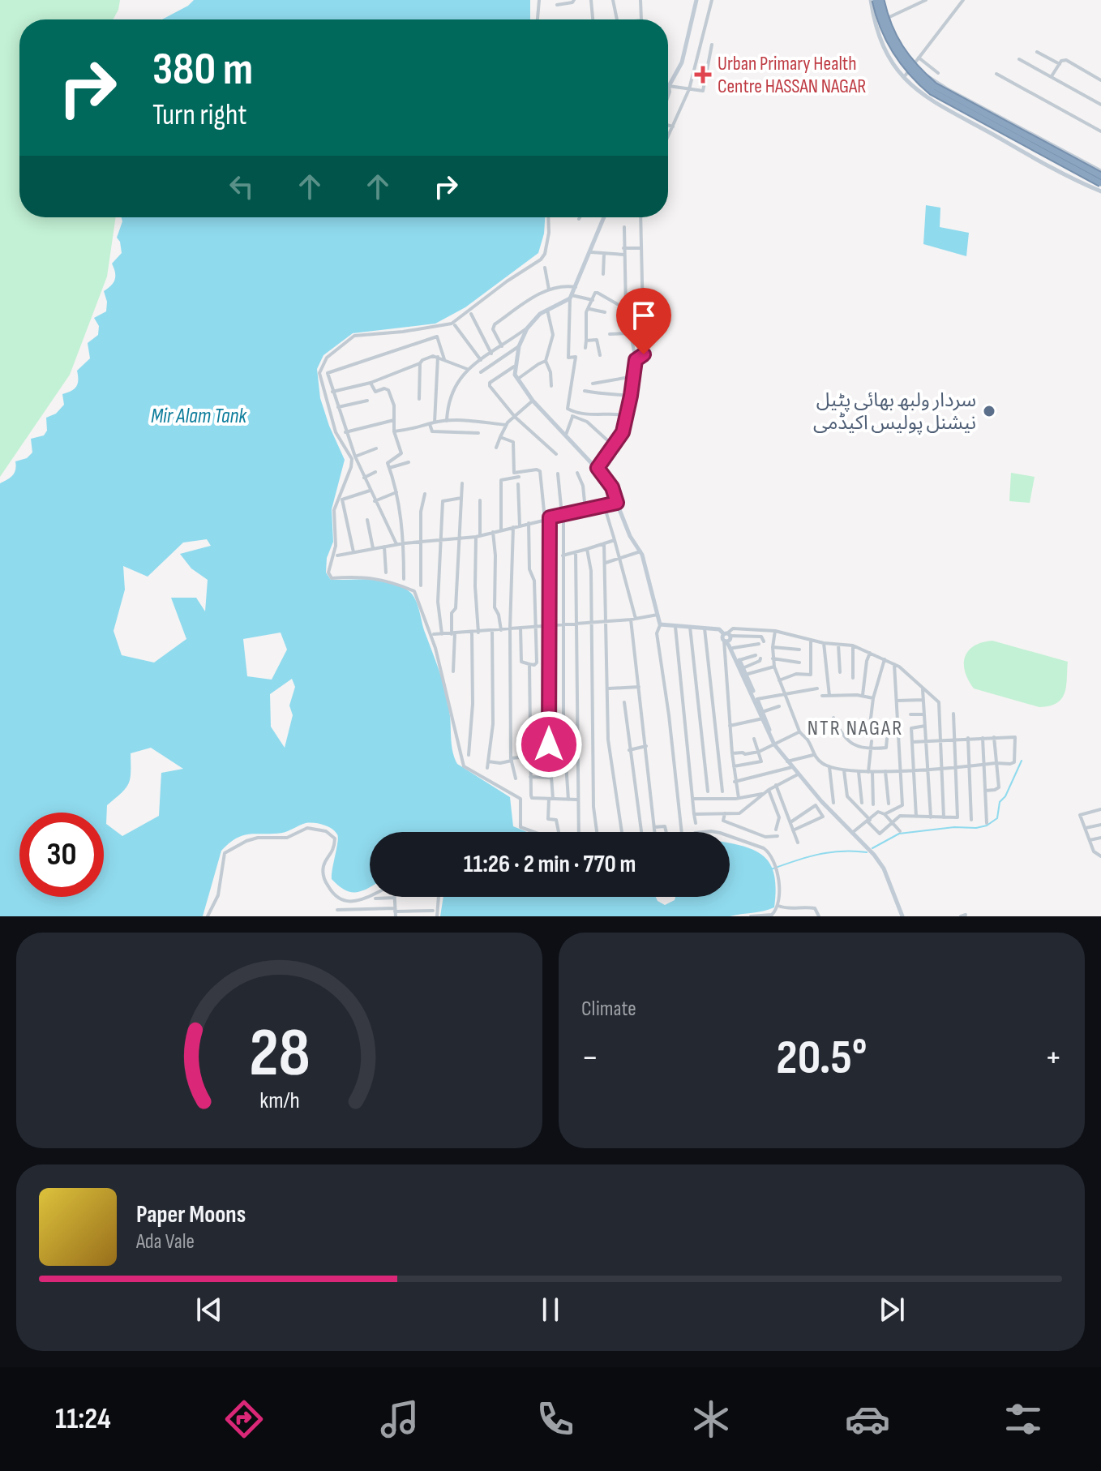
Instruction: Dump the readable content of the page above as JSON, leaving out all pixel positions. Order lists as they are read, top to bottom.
{
  "districts": ["NTR NAGAR"],
  "water": ["Mir Alam Tank"],
  "places": {
    "health": ["Urban Primary Health Centre HASSAN NAGAR"],
    "other": ["سردار ولبھ بھائی پٹیل نیشنل پولیس اکیڈمی"]
  },
  "page": {
    "turn": ["380 m", "Turn right"],
    "limit": "30",
    "trip": "11:26 · 2 min · 770 m",
    "tile": "Climate",
    "heat": ["−", "20.5°", "+"],
    "song": ["Paper Moons", "Ada Vale"],
    "tabs": "11:24",
    "gauge": ["28", "km/h"]
  }
}
